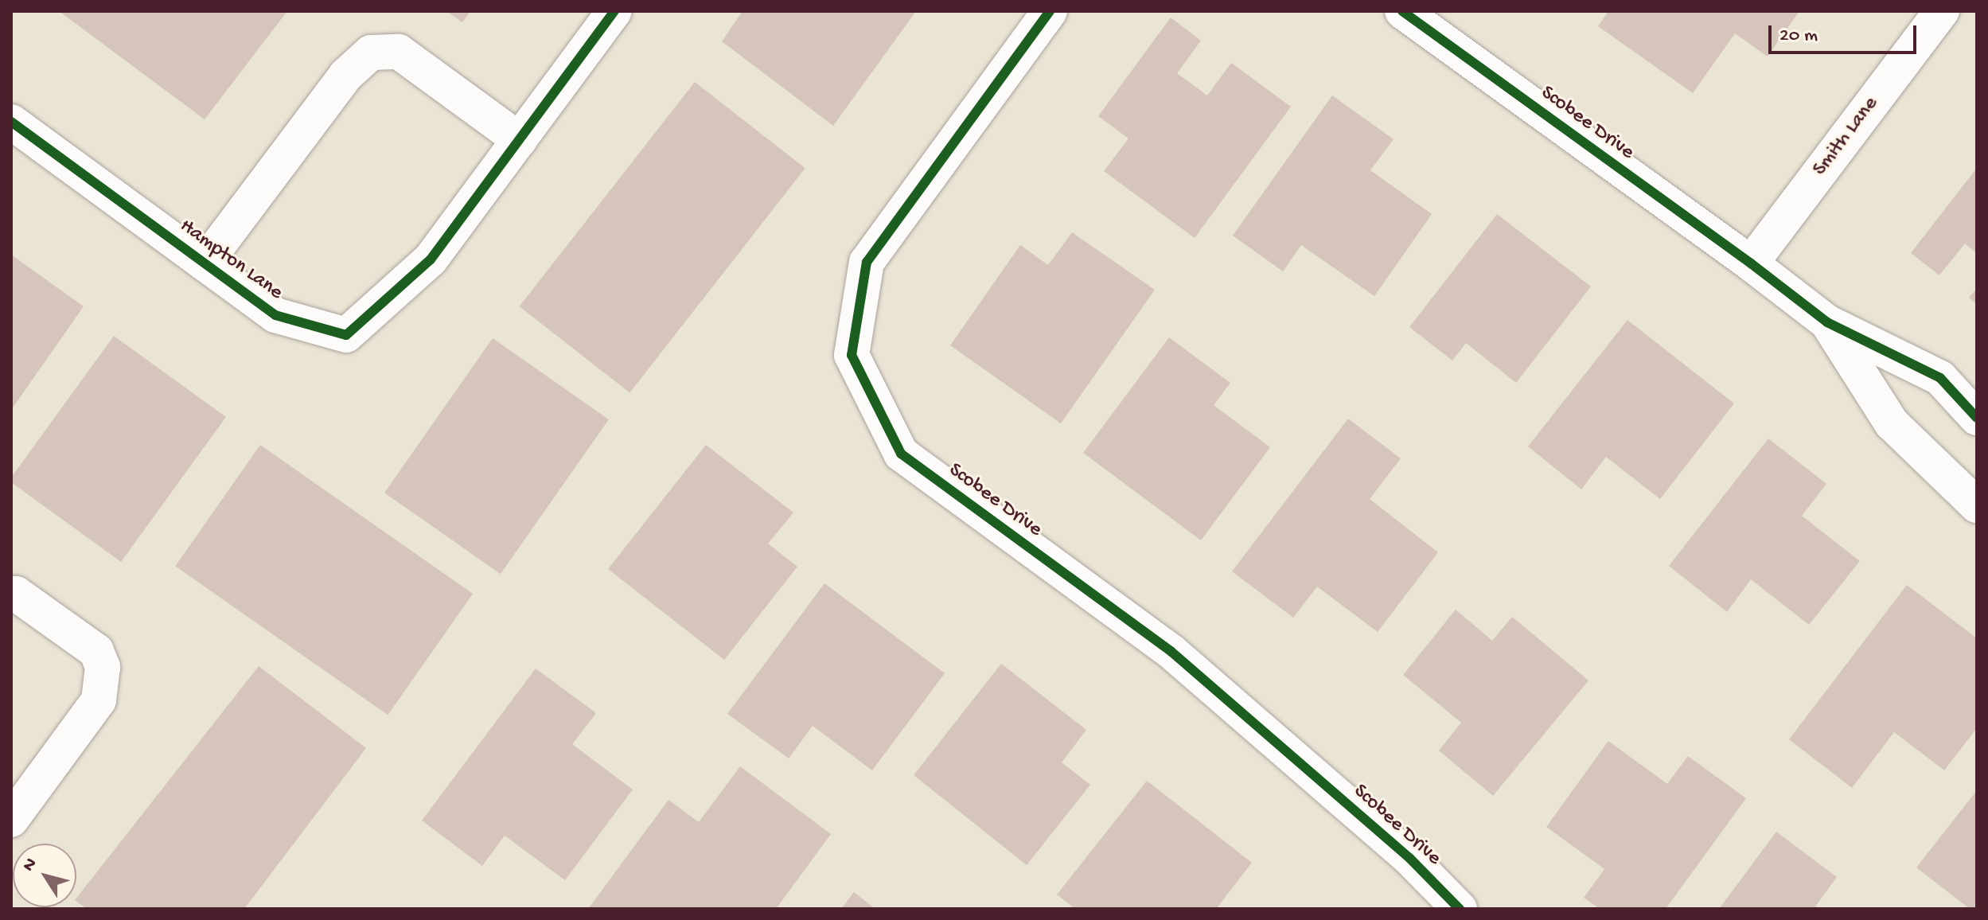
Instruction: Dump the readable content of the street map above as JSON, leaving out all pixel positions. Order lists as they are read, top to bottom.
{
  "streets": {
    "street": ["Scobee Drive", "Smith Lane", "Hampton Lane"]
  },
  "crossings": [
    ["Scobee Drive", "Smith Lane"]
  ],
  "scale_bar": "20 m",
  "north": "top left"
}
